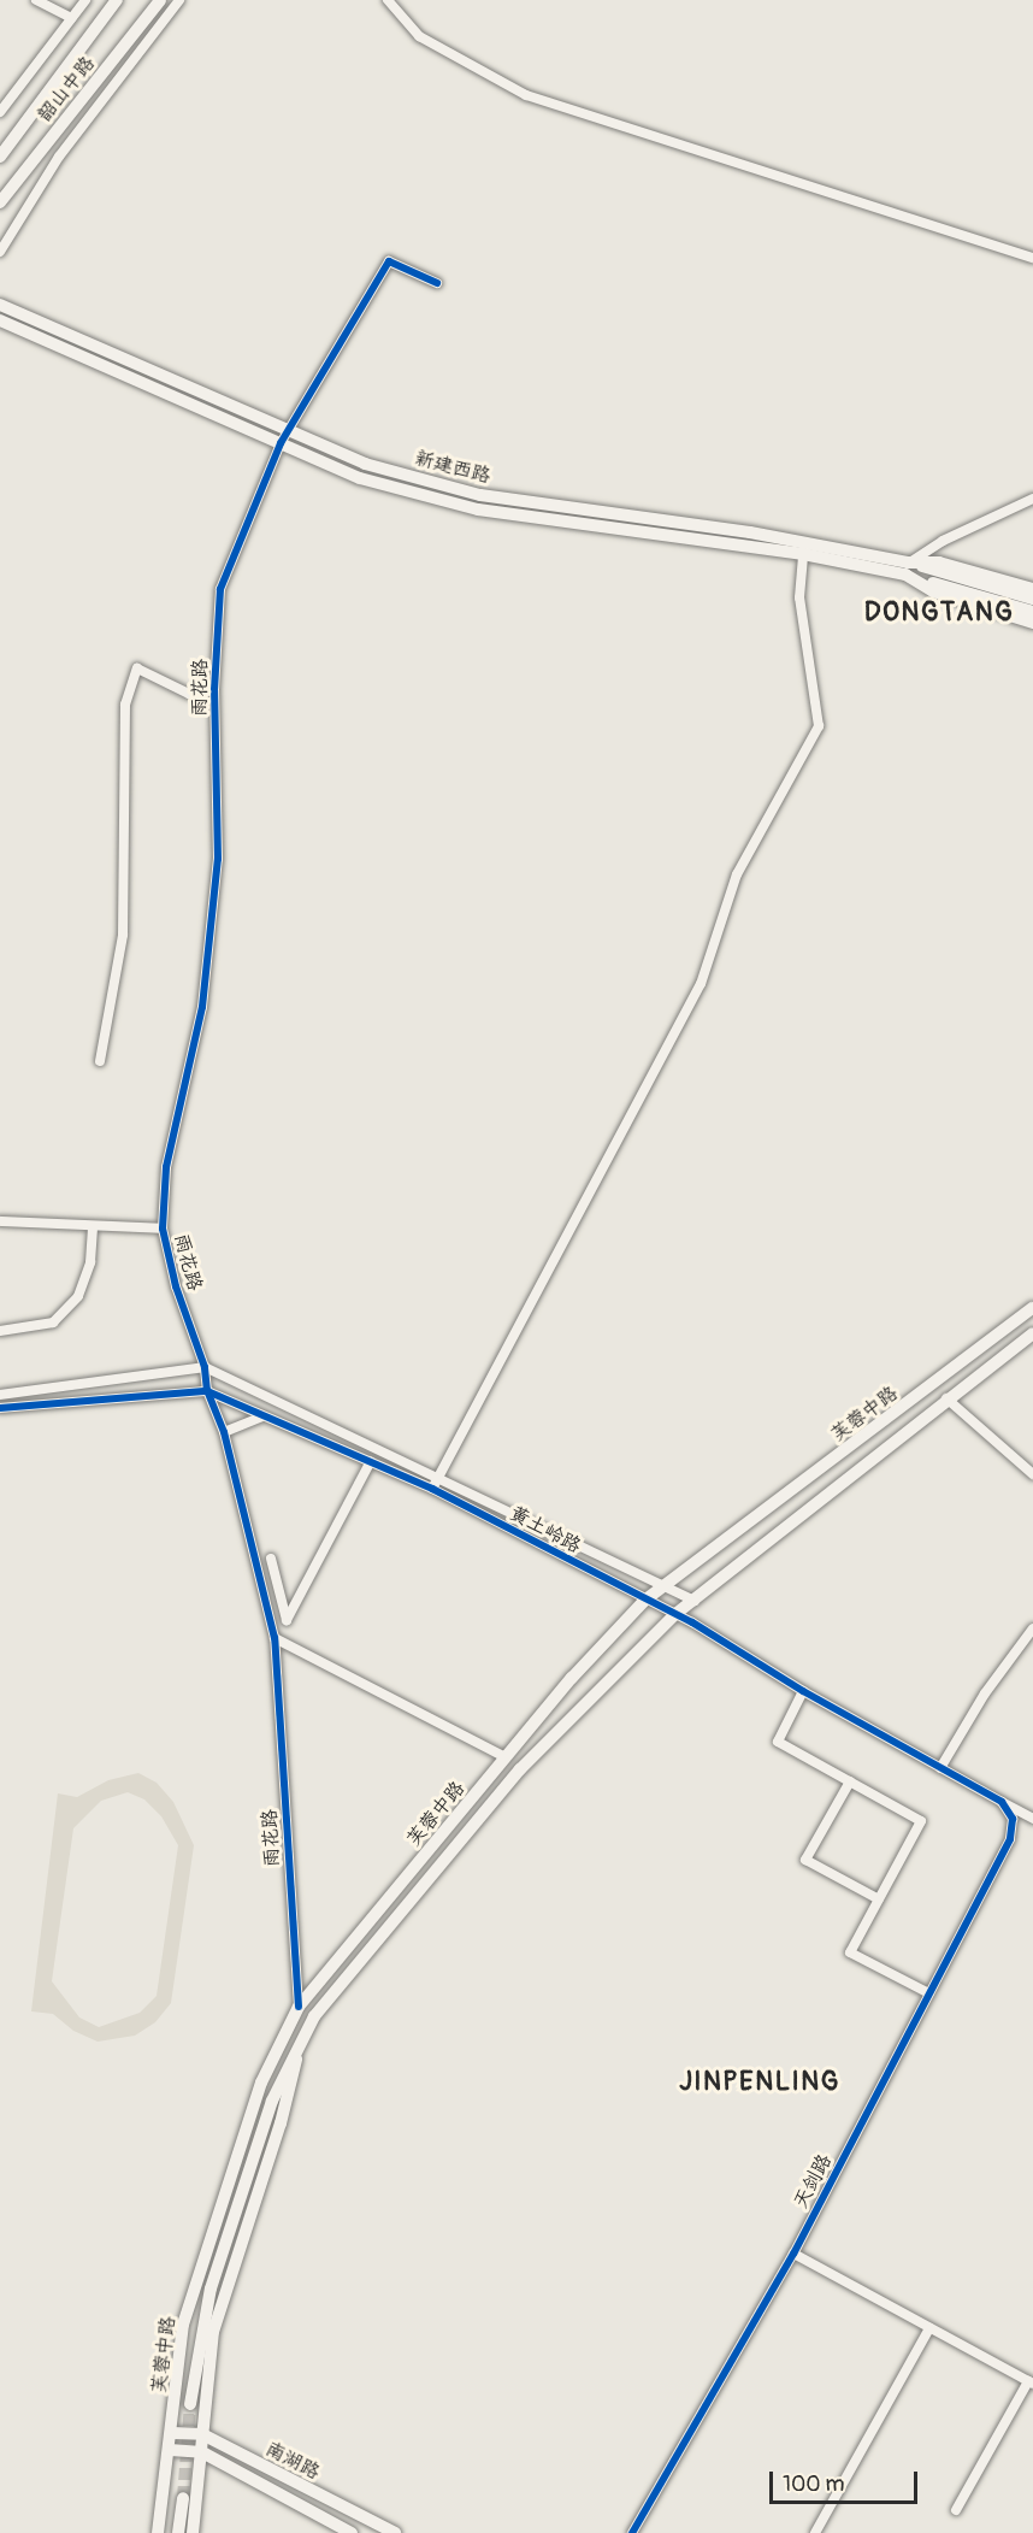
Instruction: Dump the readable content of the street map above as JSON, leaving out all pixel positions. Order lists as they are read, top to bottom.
{
  "streets": {
    "main road": [
      "韶山中路",
      "新建西路",
      "芙蓉中路",
      "南湖路"
    ],
    "street": ["雨花路", "黄土岭路", "天剑路"]
  },
  "crossings": [
    ["新建西路", "雨花路"],
    ["雨花路", "芙蓉中路"],
    ["雨花路", "黄土岭路"],
    ["芙蓉中路", "黄土岭路"],
    ["芙蓉中路", "南湖路"],
    ["黄土岭路", "天剑路"]
  ],
  "districts": ["DONGTANG", "JINPENLING"],
  "scale_bar": "100 m"
}
